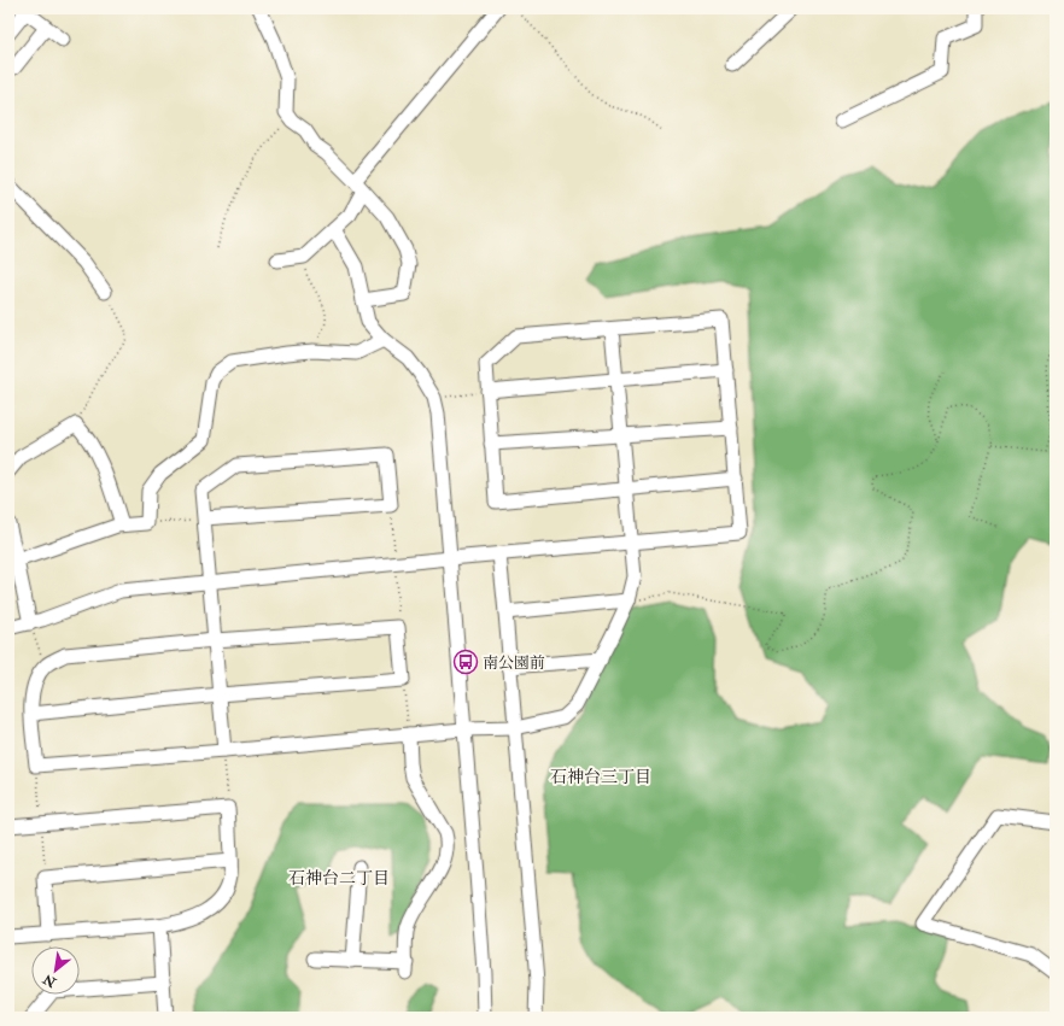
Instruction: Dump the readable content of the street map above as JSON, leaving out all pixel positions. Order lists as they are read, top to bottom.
{
  "districts": ["石神台三丁目", "石神台二丁目"],
  "places": {
    "bus stop": ["南公園前"]
  },
  "north": "bottom left"
}
